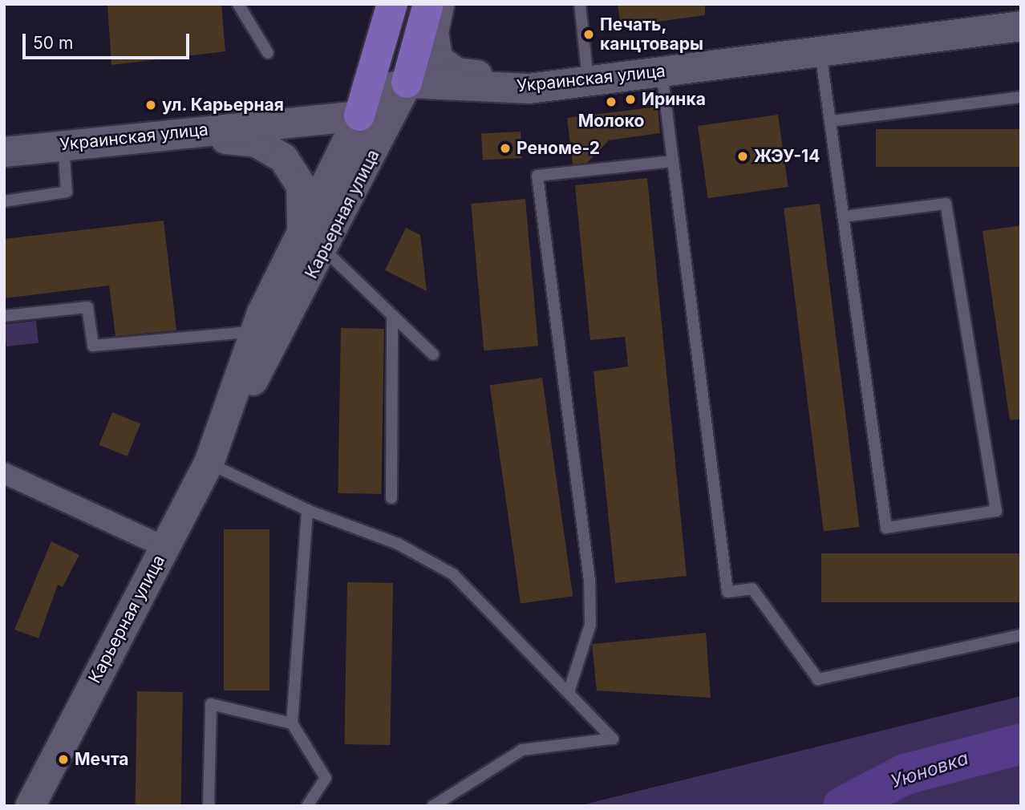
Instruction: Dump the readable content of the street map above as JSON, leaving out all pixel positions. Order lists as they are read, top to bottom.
{
  "streets": {
    "street": ["Украинская улица", "Карьерная улица"]
  },
  "crossings": [
    ["Украинская улица", "Карьерная улица"]
  ],
  "water": ["Уюновка"],
  "places": [
    "Печать, канцтовары",
    "Иринка",
    "Молоко",
    "ул. Карьерная",
    "Реноме-2",
    "ЖЭУ-14",
    "Мечта"
  ],
  "scale_bar": "50 m"
}
